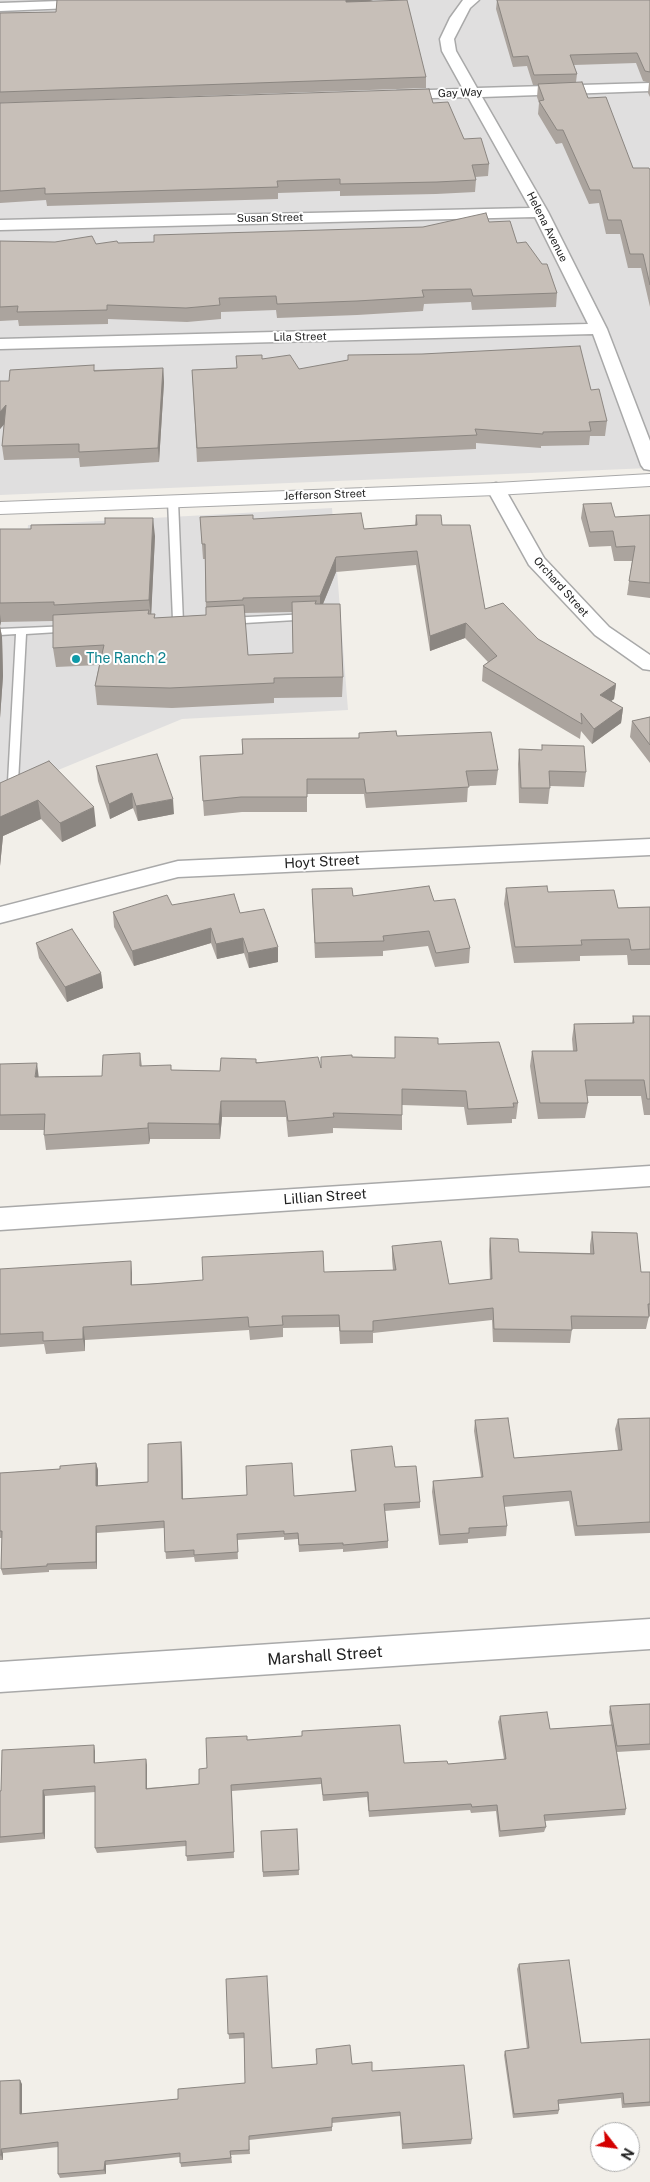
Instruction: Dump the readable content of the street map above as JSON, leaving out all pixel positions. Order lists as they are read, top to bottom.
{
  "streets": {
    "street": [
      "Gay Way",
      "Susan Street",
      "Helena Avenue",
      "Lila Street",
      "Jefferson Street",
      "Orchard Street",
      "Hoyt Street",
      "Lillian Street",
      "Marshall Street"
    ]
  },
  "crossings": [
    ["Gay Way", "Helena Avenue"],
    ["Susan Street", "Helena Avenue"],
    ["Helena Avenue", "Lila Street"],
    ["Jefferson Street", "Orchard Street"]
  ],
  "places": ["The Ranch 2"],
  "north": "bottom right"
}
